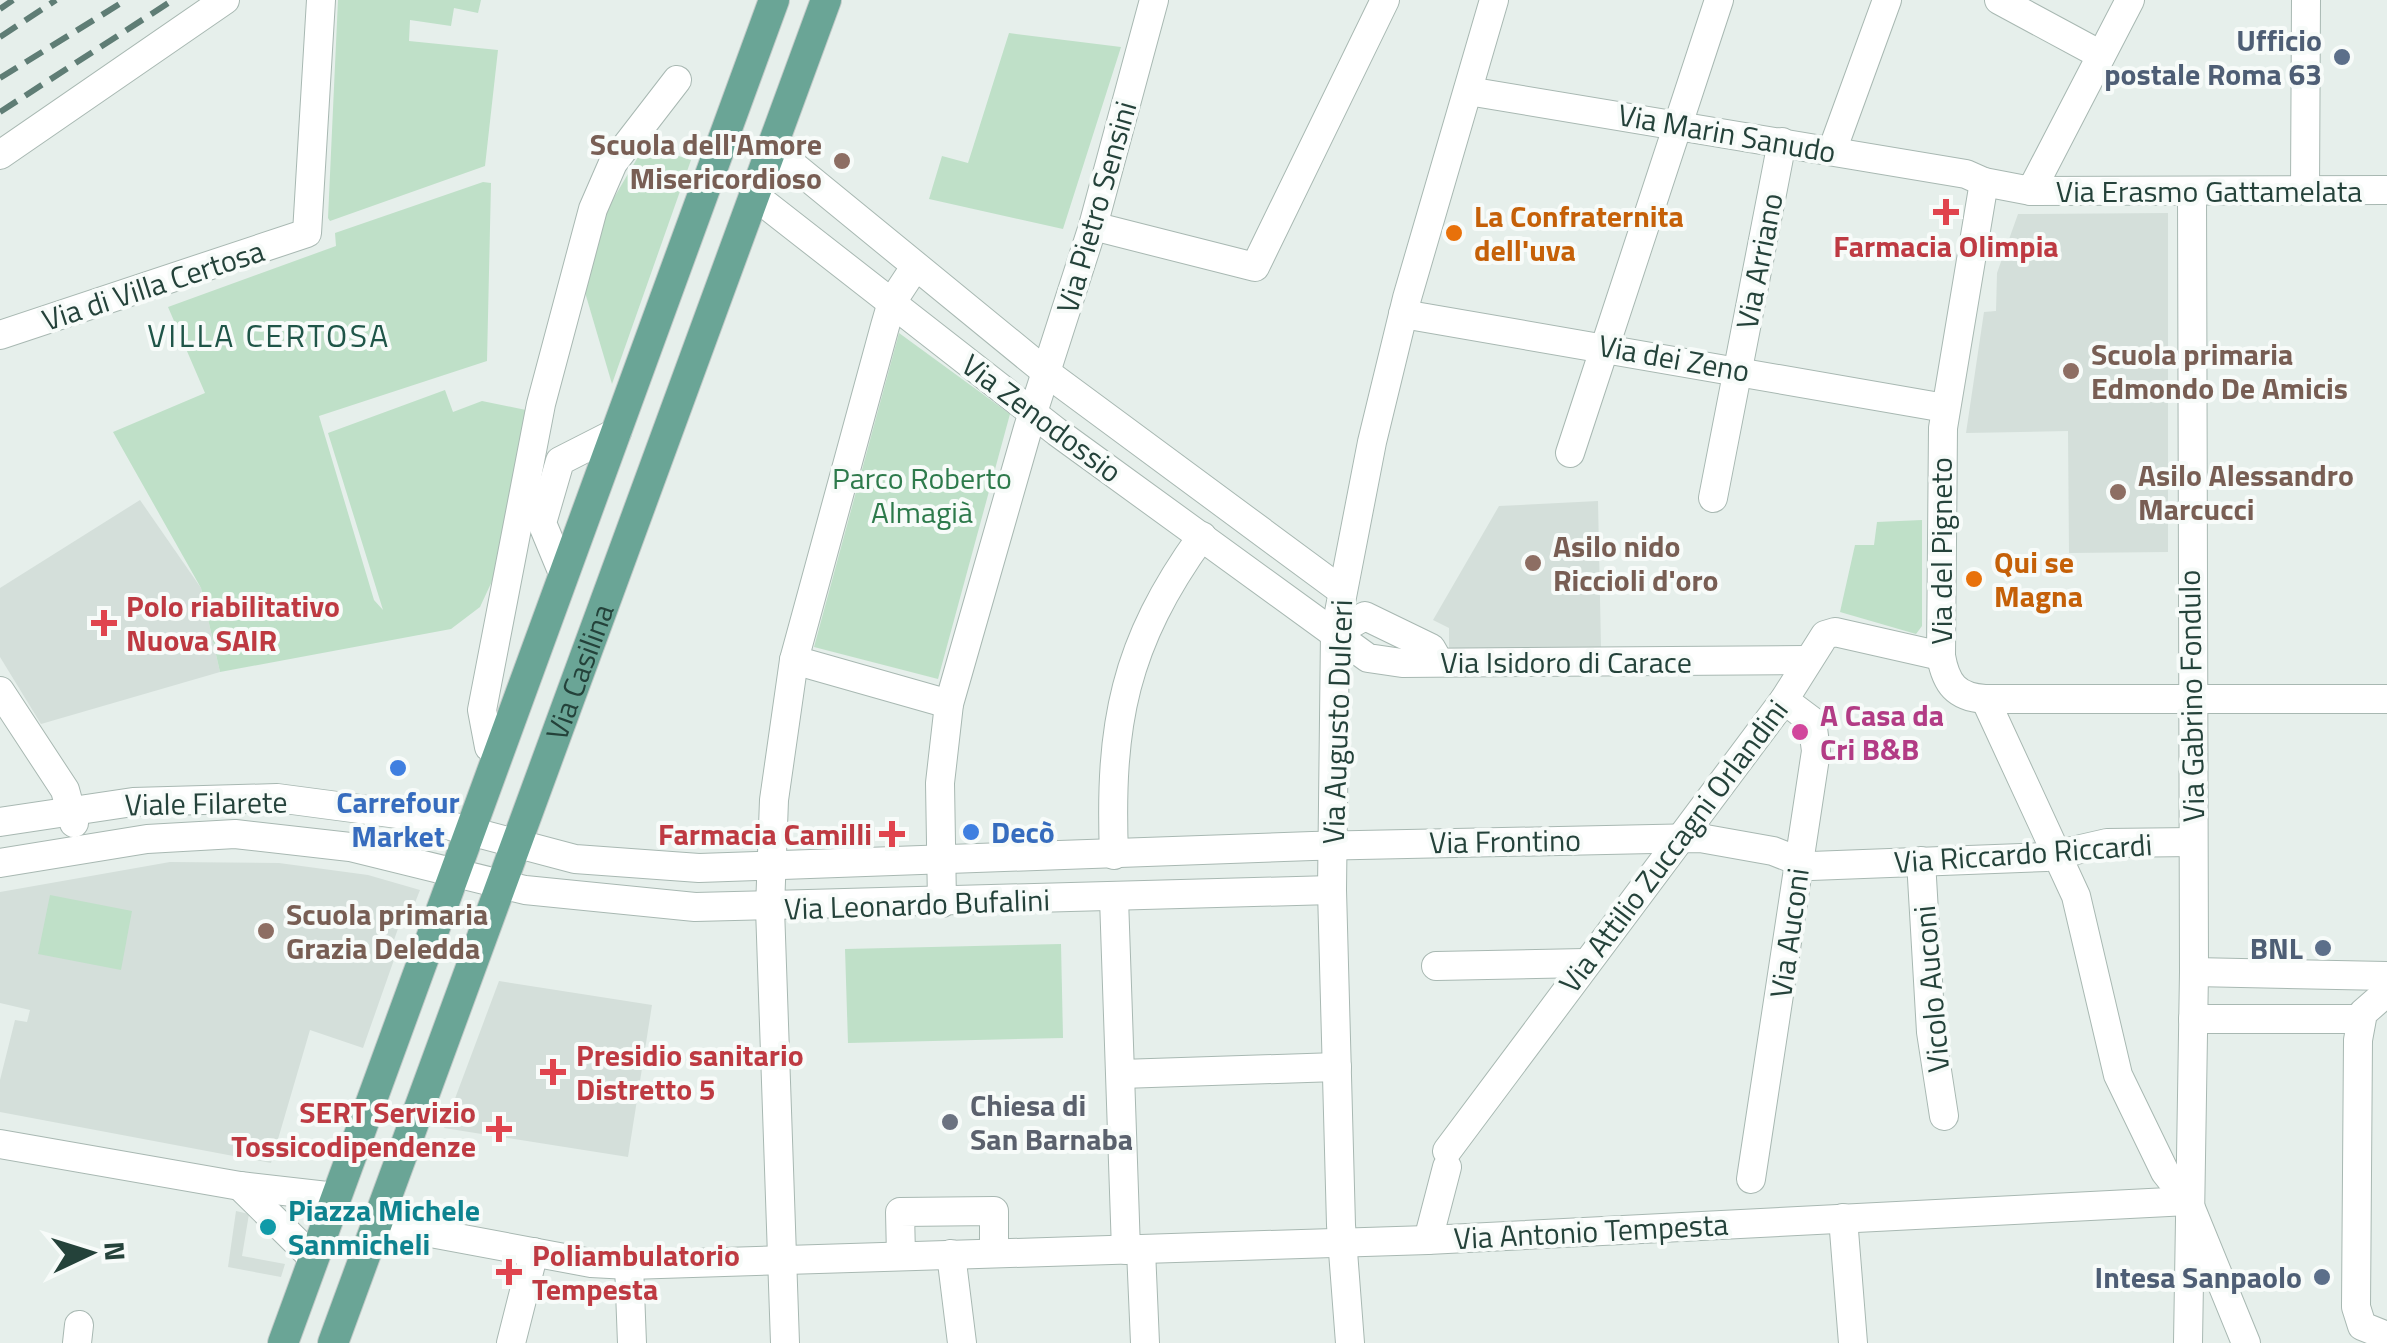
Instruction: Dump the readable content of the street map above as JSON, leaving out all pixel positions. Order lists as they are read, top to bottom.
{
  "streets": {
    "main road": ["Via Casilina"],
    "street": [
      "Via Marin Sanudo",
      "Via Erasmo Gattamelata",
      "Via Pietro Sensini",
      "Via Arriano",
      "Via di Villa Certosa",
      "Via dei Zeno",
      "Via Zenodossio",
      "Via del Pigneto",
      "Via Isidoro di Carace",
      "Via Gabrino Fondulo",
      "Via Augusto Dulceri",
      "Viale Filarete",
      "Via Frontino",
      "Via Attilio Zuccagni Orlandini",
      "Via Riccardo Riccardi",
      "Via Leonardo Bufalini",
      "Via Auconi",
      "Vicolo Auconi",
      "Via Antonio Tempesta"
    ]
  },
  "crossings": [
    ["Via Marin Sanudo", "Via Arriano"],
    ["Via Marin Sanudo", "Via del Pigneto"],
    ["Via Marin Sanudo", "Via Augusto Dulceri"],
    ["Via Erasmo Gattamelata", "Via Gabrino Fondulo"],
    ["Via Pietro Sensini", "Via Zenodossio"],
    ["Via Pietro Sensini", "Via Leonardo Bufalini"],
    ["Via Arriano", "Via dei Zeno"],
    ["Via dei Zeno", "Via del Pigneto"],
    ["Via dei Zeno", "Via Augusto Dulceri"],
    ["Via Zenodossio", "Via Isidoro di Carace"],
    ["Via Zenodossio", "Via Casilina"],
    ["Via Zenodossio", "Via Augusto Dulceri"],
    ["Via del Pigneto", "Via Attilio Zuccagni Orlandini"],
    ["Via Isidoro di Carace", "Via Augusto Dulceri"],
    ["Via Isidoro di Carace", "Via Attilio Zuccagni Orlandini"],
    ["Via Casilina", "Viale Filarete"],
    ["Via Casilina", "Via Leonardo Bufalini"],
    ["Via Gabrino Fondulo", "Via Riccardo Riccardi"],
    ["Via Gabrino Fondulo", "Via Antonio Tempesta"],
    ["Via Augusto Dulceri", "Via Frontino"],
    ["Via Augusto Dulceri", "Via Leonardo Bufalini"],
    ["Via Augusto Dulceri", "Via Antonio Tempesta"],
    ["Viale Filarete", "Via Leonardo Bufalini"],
    ["Via Frontino", "Via Attilio Zuccagni Orlandini"],
    ["Via Frontino", "Via Riccardo Riccardi"],
    ["Via Frontino", "Via Leonardo Bufalini"],
    ["Via Attilio Zuccagni Orlandini", "Via Riccardo Riccardi"],
    ["Via Attilio Zuccagni Orlandini", "Via Auconi"],
    ["Via Attilio Zuccagni Orlandini", "Via Antonio Tempesta"],
    ["Via Riccardo Riccardi", "Via Auconi"],
    ["Via Riccardo Riccardi", "Vicolo Auconi"]
  ],
  "districts": ["VILLA CERTOSA"],
  "parks": ["Parco Roberto Almagià"],
  "places": {
    "other": [
      "Ufficio postale Roma 63",
      "Scuola dell'Amore Misericordioso",
      "La Confraternita dell'uva",
      "Scuola primaria Edmondo De Amicis",
      "Asilo Alessandro Marcucci",
      "Asilo nido Riccioli d'oro",
      "Qui se Magna",
      "A Casa da Cri B&B",
      "Carrefour Market",
      "Decò",
      "Scuola primaria Grazia Deledda",
      "BNL",
      "Chiesa di San Barnaba",
      "Piazza Michele Sanmicheli",
      "Intesa Sanpaolo"
    ],
    "health": [
      "Farmacia Olimpia",
      "Polo riabilitativo Nuova SAIR",
      "Farmacia Camilli",
      "Presidio sanitario Distretto 5",
      "SERT Servizio Tossicodipendenze",
      "Poliambulatorio Tempesta"
    ]
  },
  "north": "right"
}
